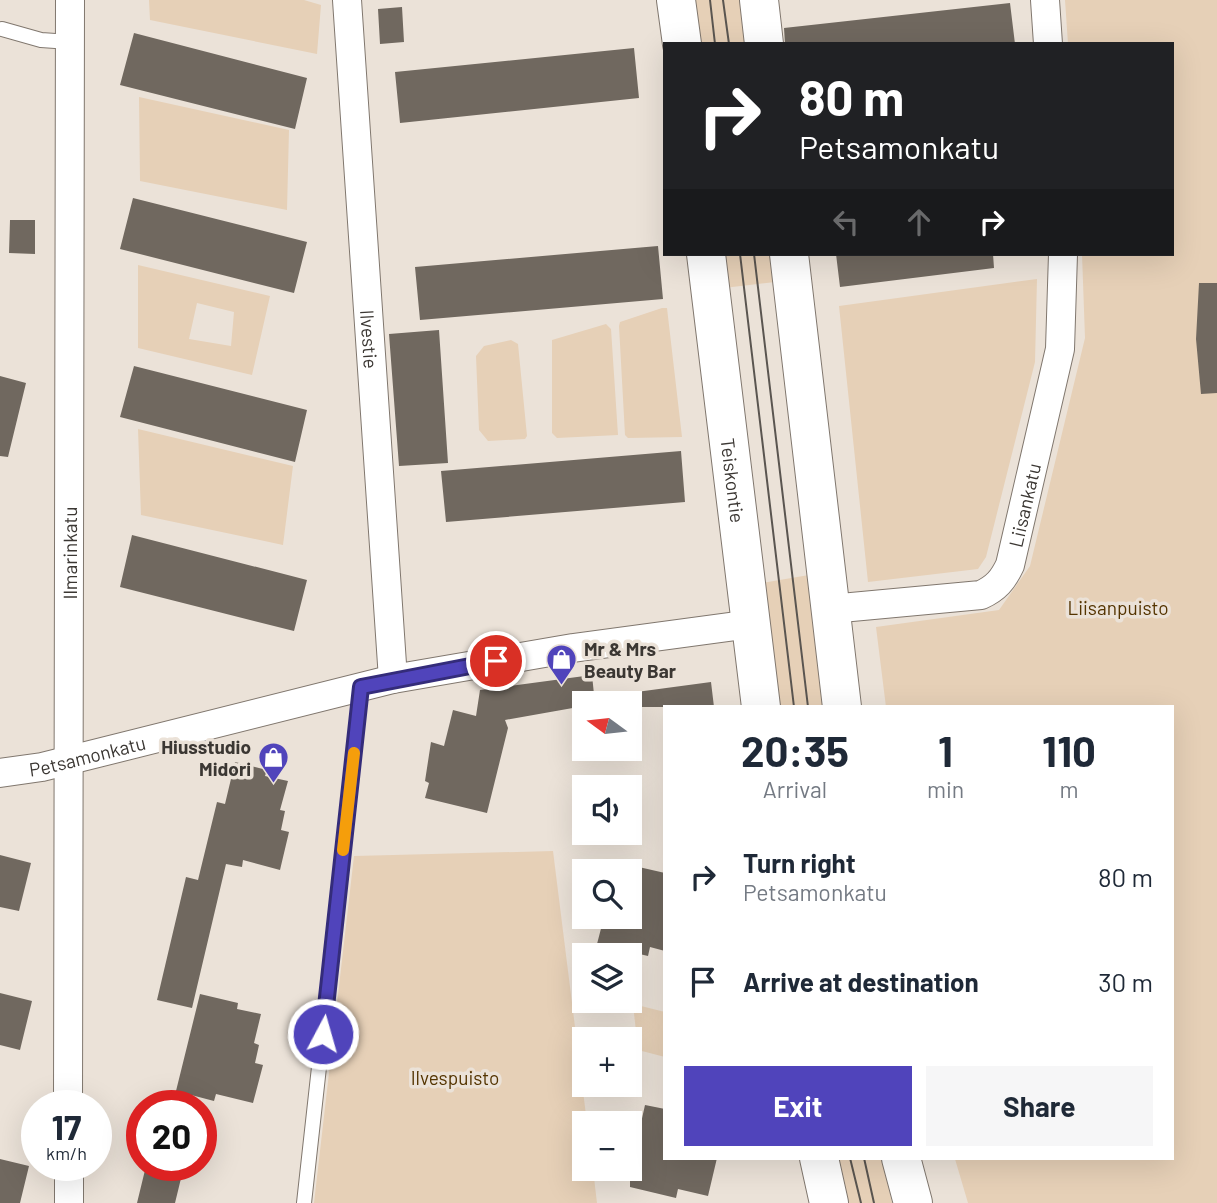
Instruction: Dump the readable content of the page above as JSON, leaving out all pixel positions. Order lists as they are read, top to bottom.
{
  "streets": {
    "main road": ["Teiskontie"],
    "street": [
      "Ilvestie",
      "Liisankatu",
      "Ilmarinkatu",
      "Petsamonkatu"
    ]
  },
  "crossings": [
    ["Ilvestie", "Petsamonkatu"],
    ["Teiskontie", "Petsamonkatu"],
    ["Ilmarinkatu", "Petsamonkatu"]
  ],
  "parks": ["Liisanpuisto", "Ilvespuisto"],
  "places": {
    "shop": ["Mr & Mrs Beauty Bar", "Hiusstudio Midori"]
  },
  "north": "left",
  "page": {
    "turn": ["80 m", "Petsamonkatu"],
    "map_buttons": ["+", "−"],
    "eta": [
      "20:35",
      "Arrival",
      "1",
      "min",
      "110",
      "m"
    ],
    "list": [
      {
        "name": "Turn right",
        "note": "Petsamonkatu",
        "value": "80 m"
      },
      {
        "name": "Arrive at destination",
        "value": "30 m"
      }
    ],
    "buttons": ["Exit", "Share"],
    "speed": "17 km/h",
    "limit": "20"
  }
}
